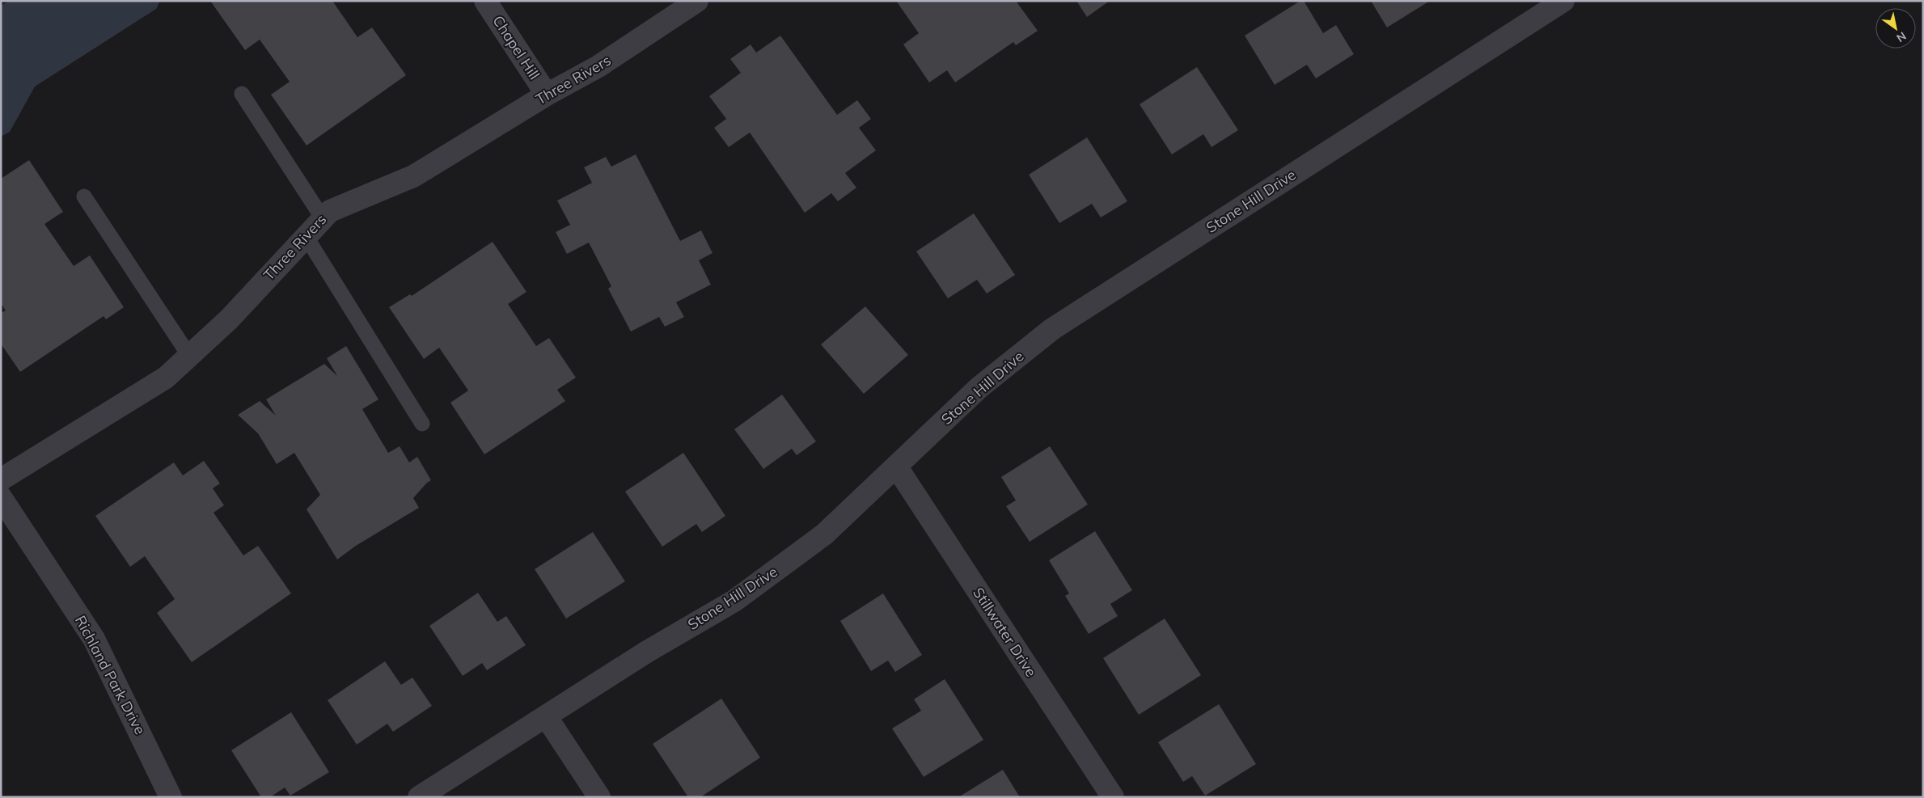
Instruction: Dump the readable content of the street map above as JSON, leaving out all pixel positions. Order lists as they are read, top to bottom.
{
  "streets": {
    "street": [
      "Chapel Hill",
      "Three Rivers",
      "Stone Hill Drive",
      "Stillwater Drive",
      "Richland Park Drive"
    ]
  },
  "crossings": [
    ["Chapel Hill", "Three Rivers"],
    ["Stone Hill Drive", "Stillwater Drive"]
  ],
  "north": "bottom right"
}
